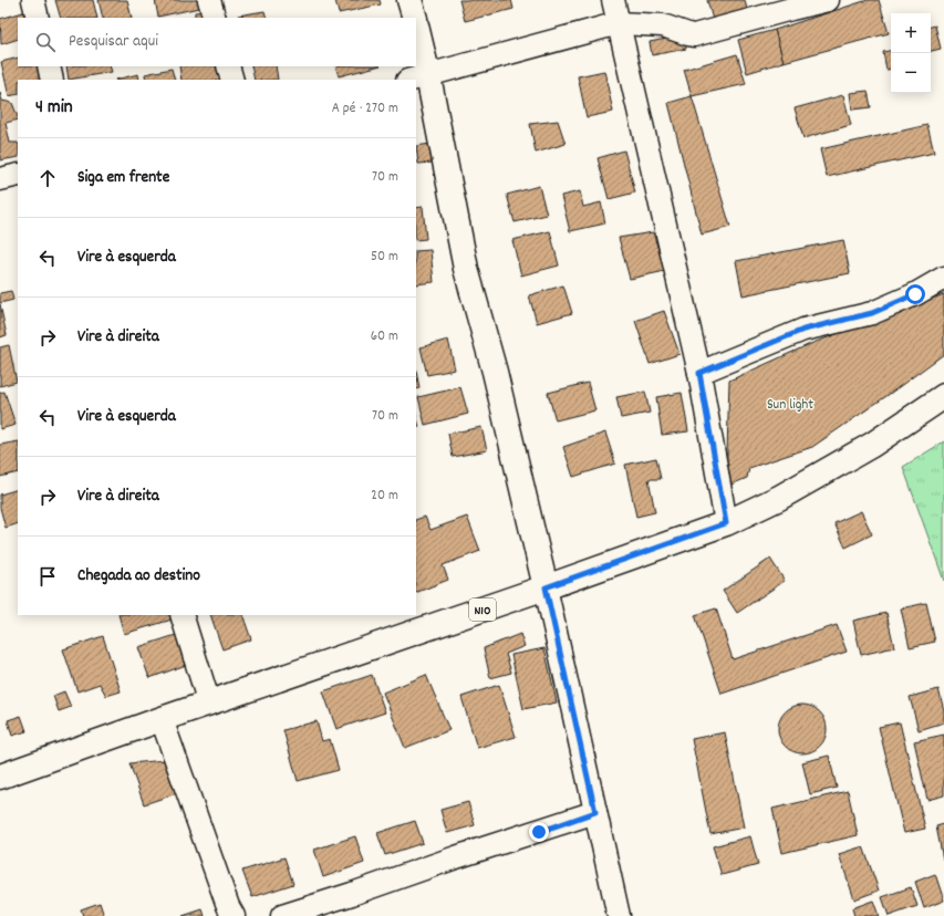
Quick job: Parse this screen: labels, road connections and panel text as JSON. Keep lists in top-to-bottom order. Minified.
{"streets":{"main road":["N10"]},"parks":["Sun light"],"page":{"map_buttons":["+","−"],"search":"Pesquisar aqui","heading":["4 min","A pé · 270 m"],"list":[["Siga em frente","70 m"],["Vire à esquerda","50 m"],["Vire à direita","60 m"],["Vire à esquerda","70 m"],["Vire à direita","20 m"],"Chegada ao destino"]}}
